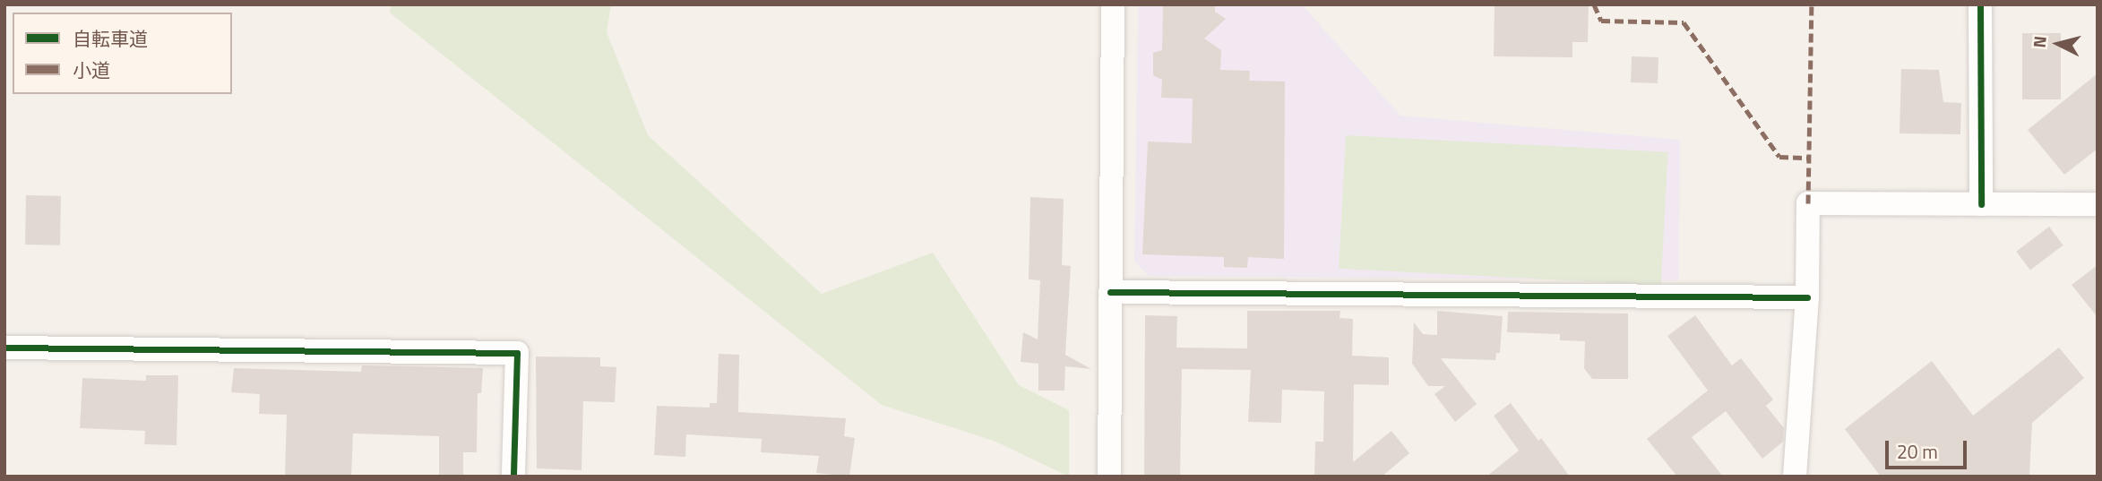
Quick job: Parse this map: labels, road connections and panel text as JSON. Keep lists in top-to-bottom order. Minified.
{"legend":["自転車道","小道"],"scale_bar":"20 m","north":"left"}
